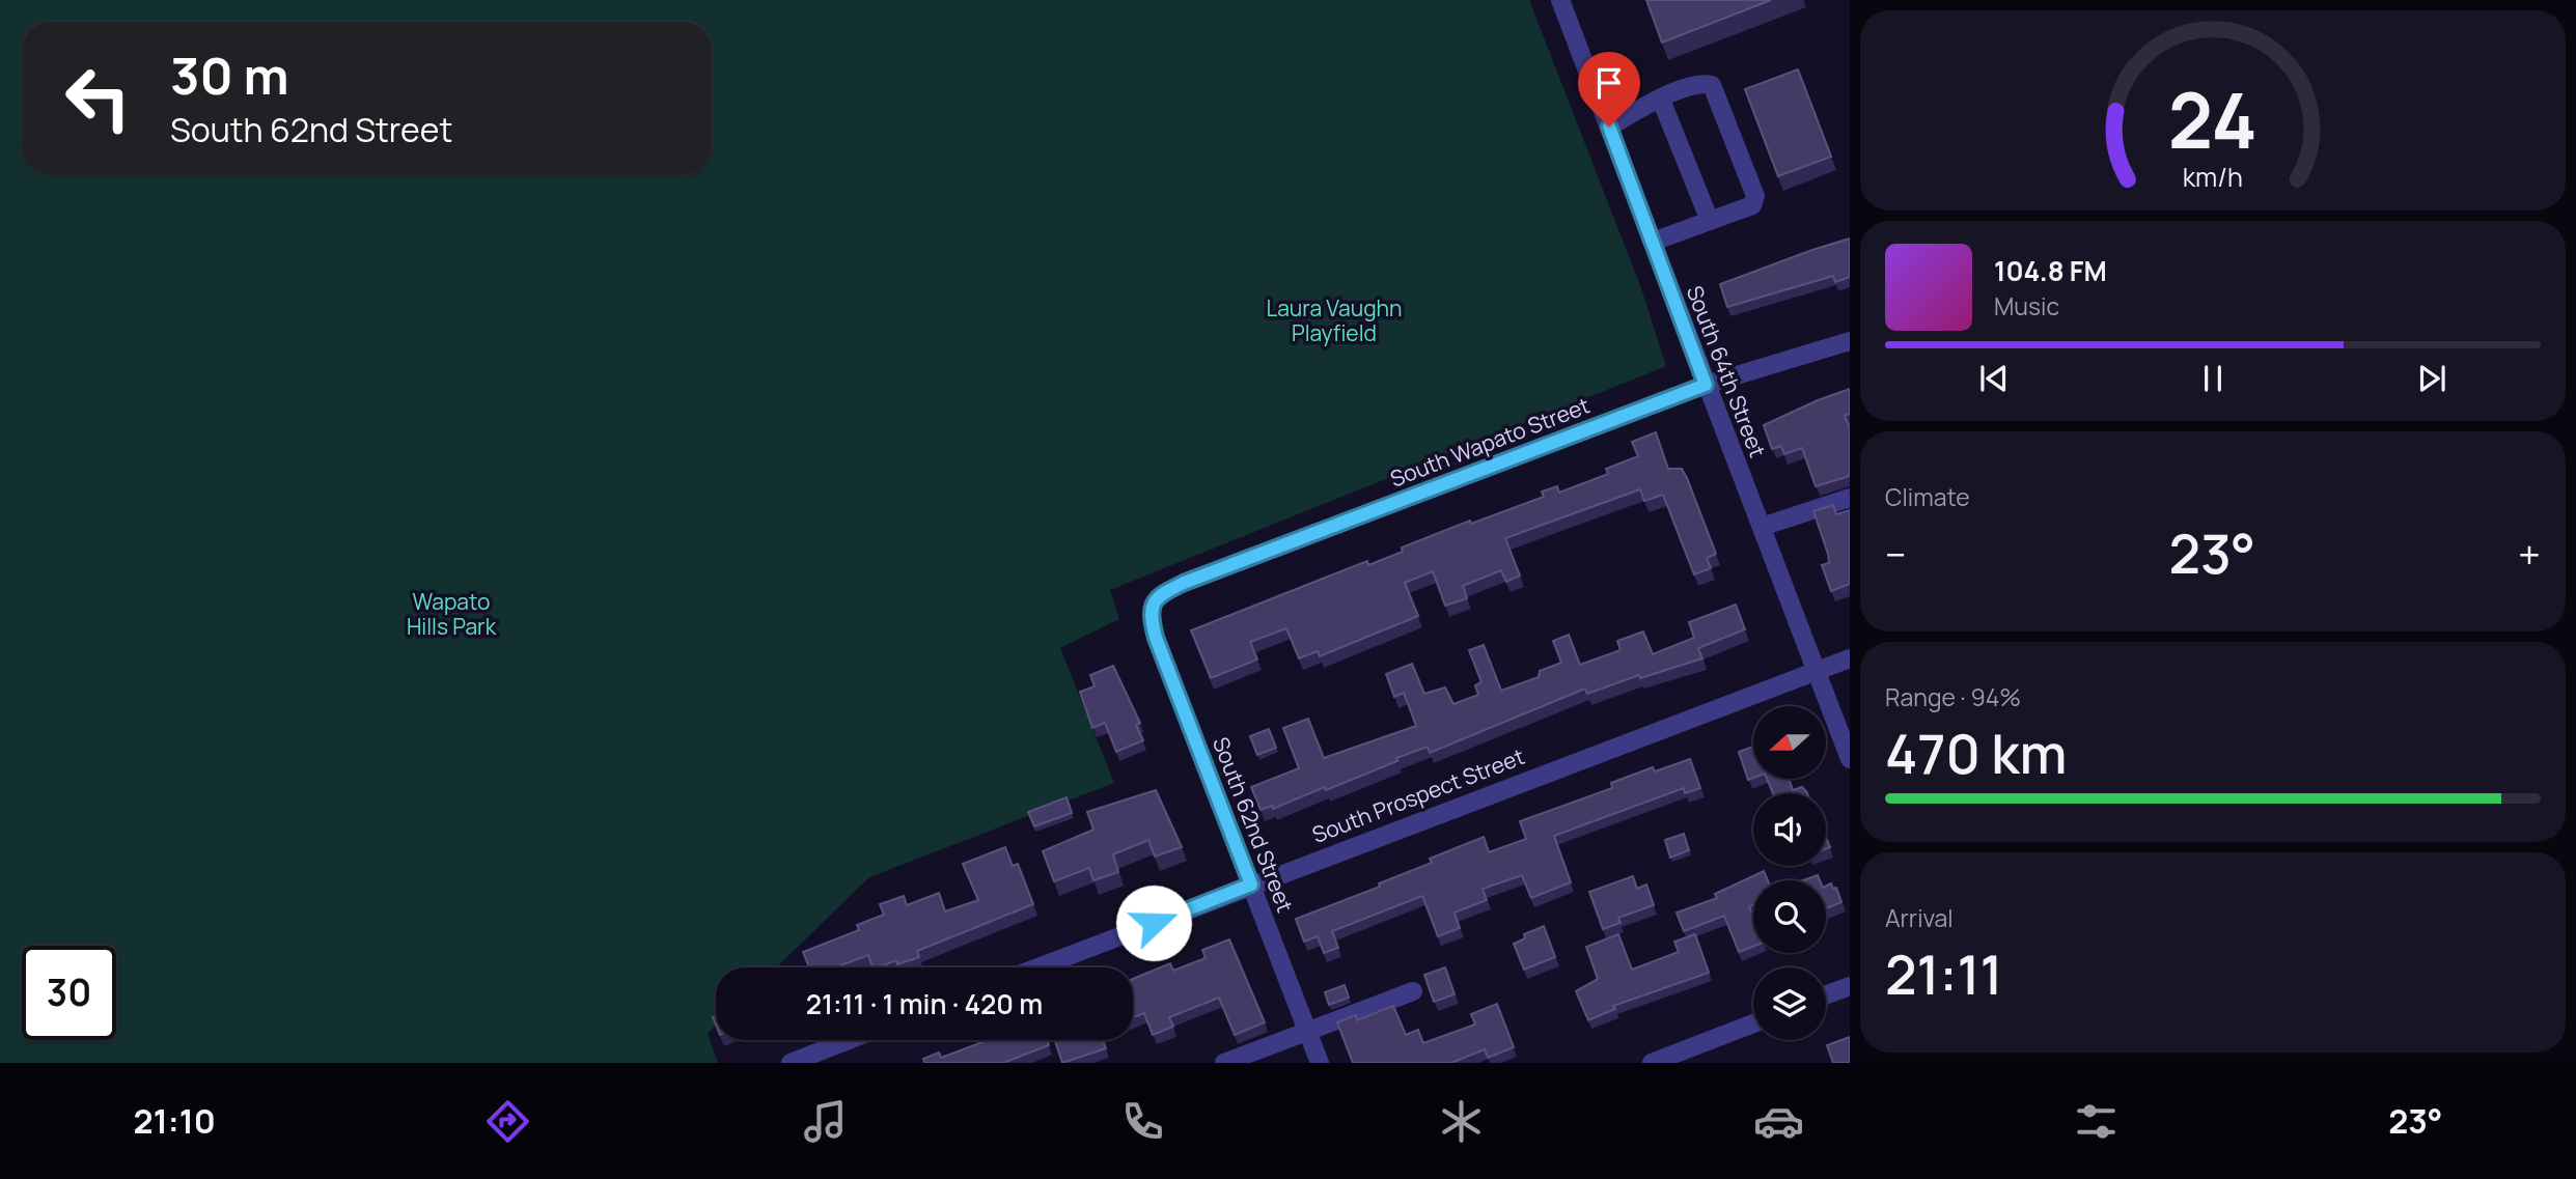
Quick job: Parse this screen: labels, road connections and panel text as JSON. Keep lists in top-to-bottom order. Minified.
{"streets":{"street":["South 64th Street","South Wapato Street","South Prospect Street","South 62nd Street"]},"crossings":[["South 64th Street","South Wapato Street"],["South 64th Street","South Prospect Street"],["South Wapato Street","South 62nd Street"],["South Prospect Street","South 62nd Street"]],"parks":["Laura Vaughn Playfield","Wapato Hills Park"],"north":"left","page":{"turn":["30 m","South 62nd Street"],"song":["104.8 FM","Music"],"tile":["Climate",["Range · 94%","470 km"],["Arrival","21:11"]],"heat":["−","23°","+"],"limit":"30","trip":"21:11 · 1 min · 420 m","tabs":["21:10","23°"],"gauge":["24","km/h"]}}
